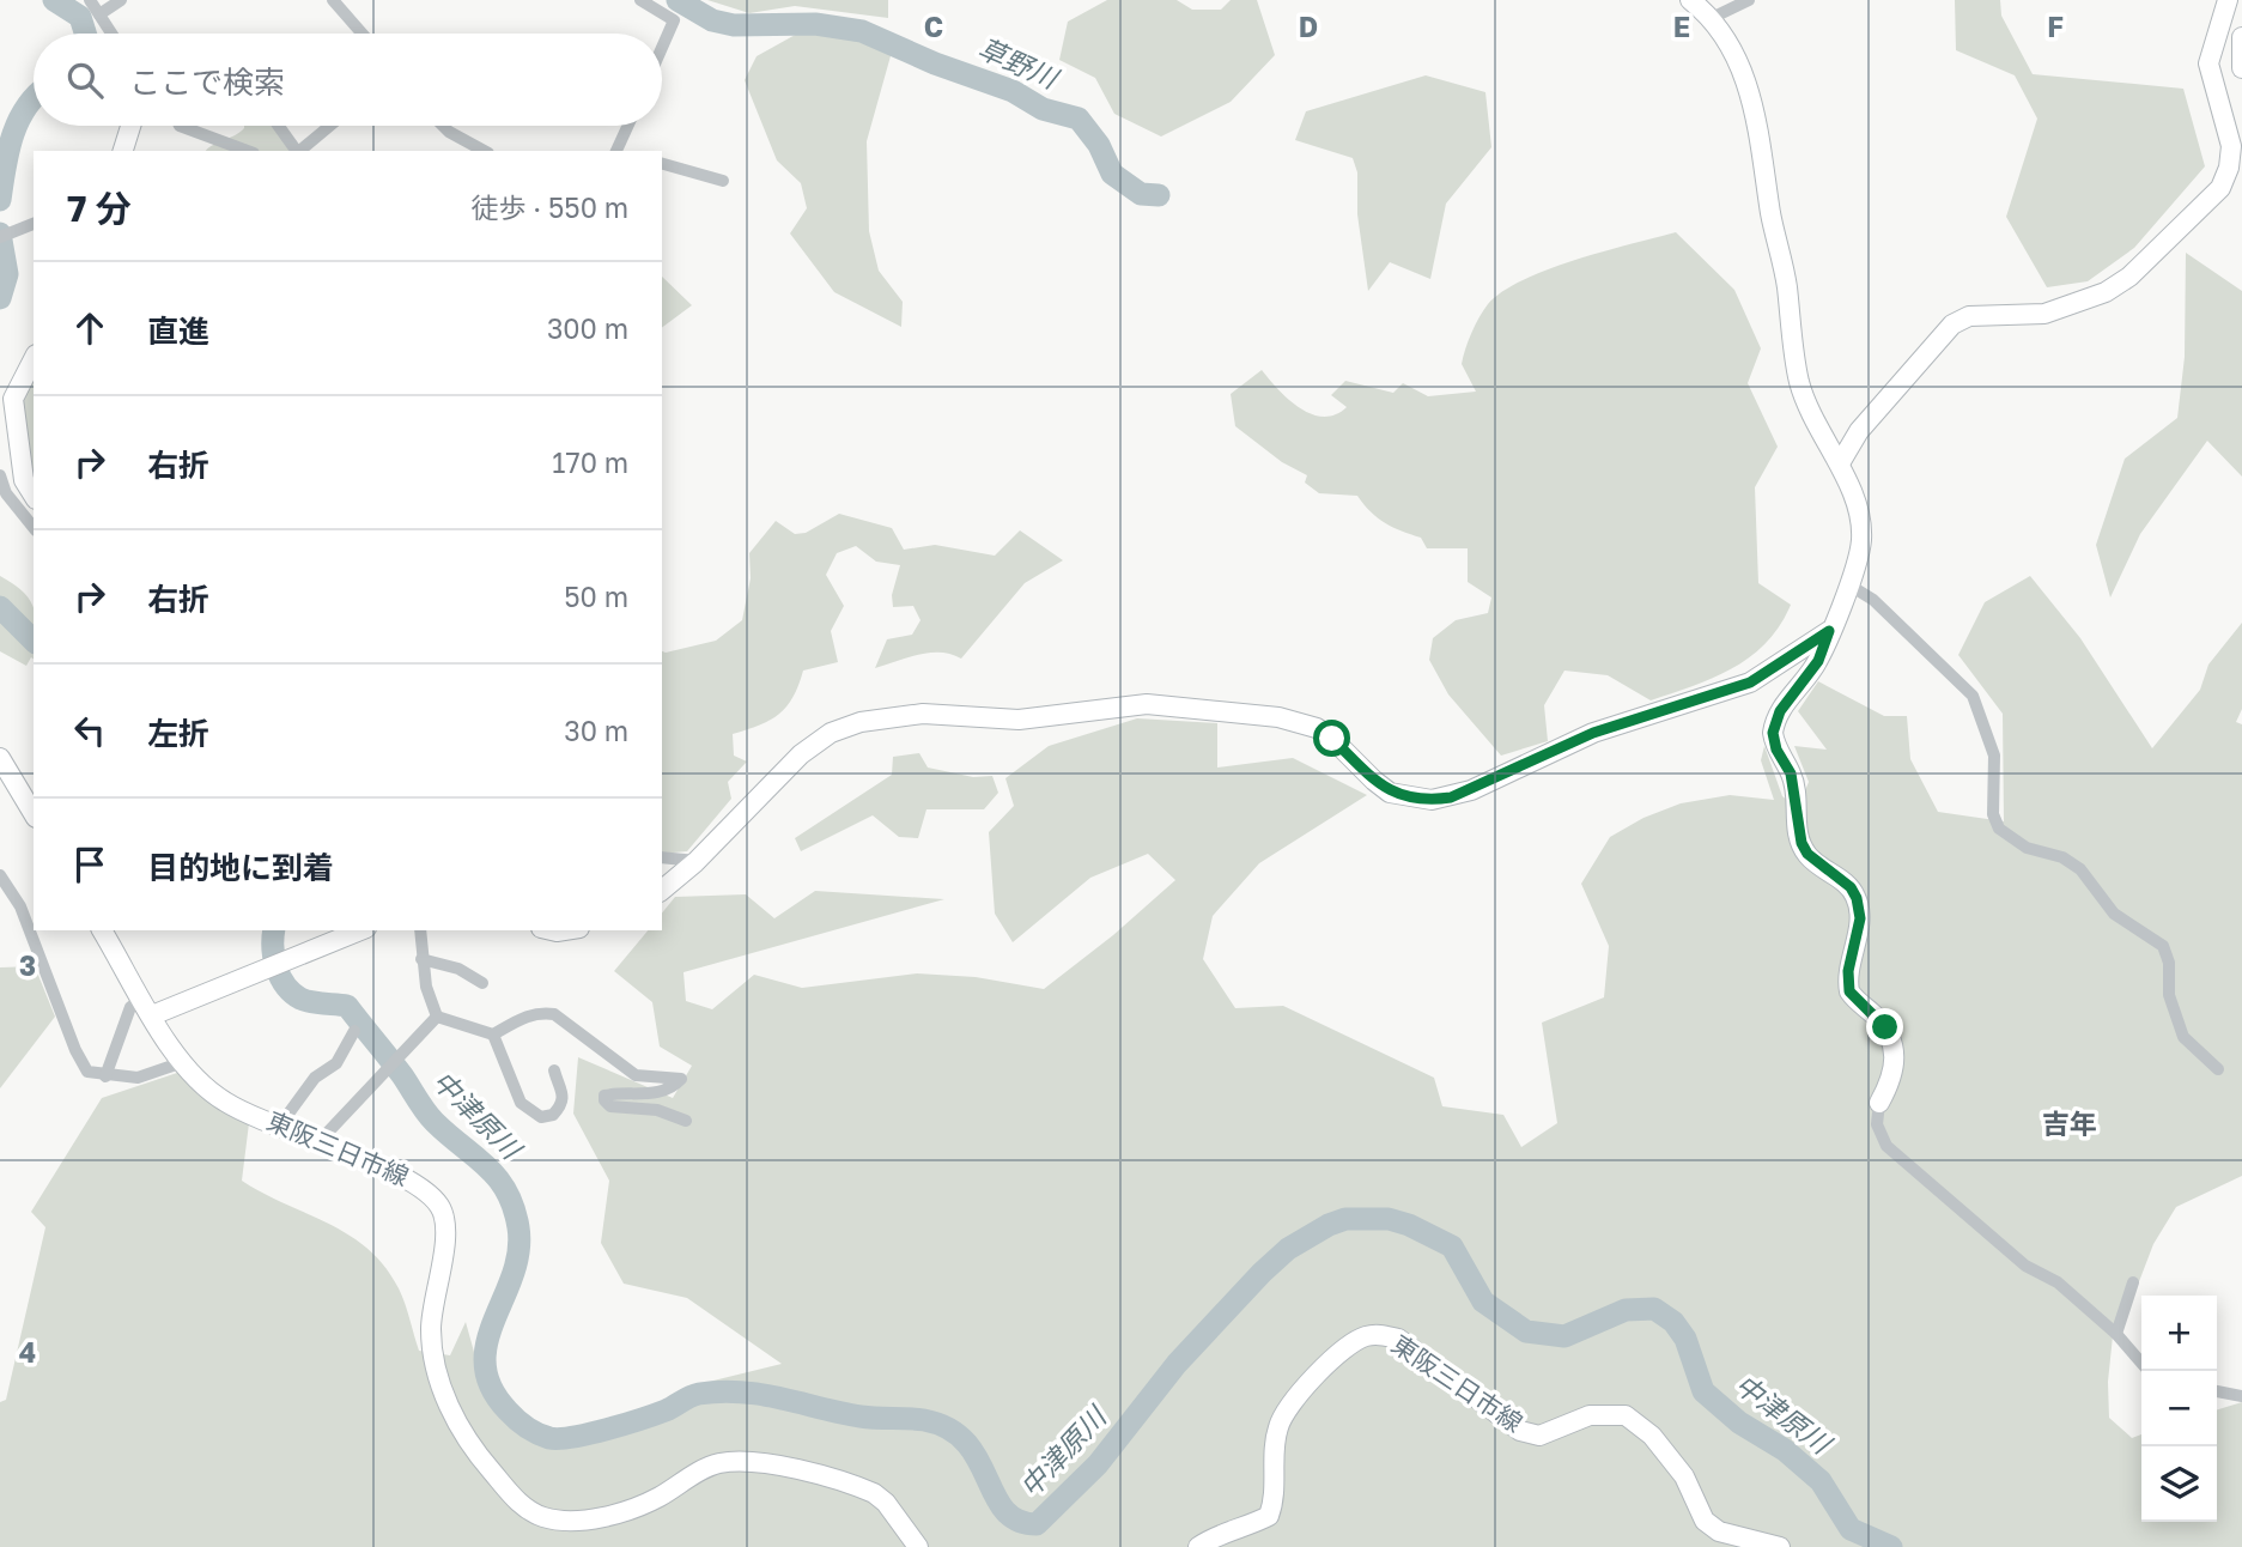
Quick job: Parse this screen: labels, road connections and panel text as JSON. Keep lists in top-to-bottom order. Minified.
{"streets":{"street":["東阪三日市線"]},"districts":["吉年"],"water":["草野川","中津原川"],"page":{"search":"ここで検索","heading":["7 分","徒歩 · 550 m"],"list":[["直進","300 m"],["右折","170 m"],["右折","50 m"],["左折","30 m"],"目的地に到着"],"map_buttons":["+","−"]},"grid":{"columns":["C","D","E","F"],"rows":["3","4"]}}
